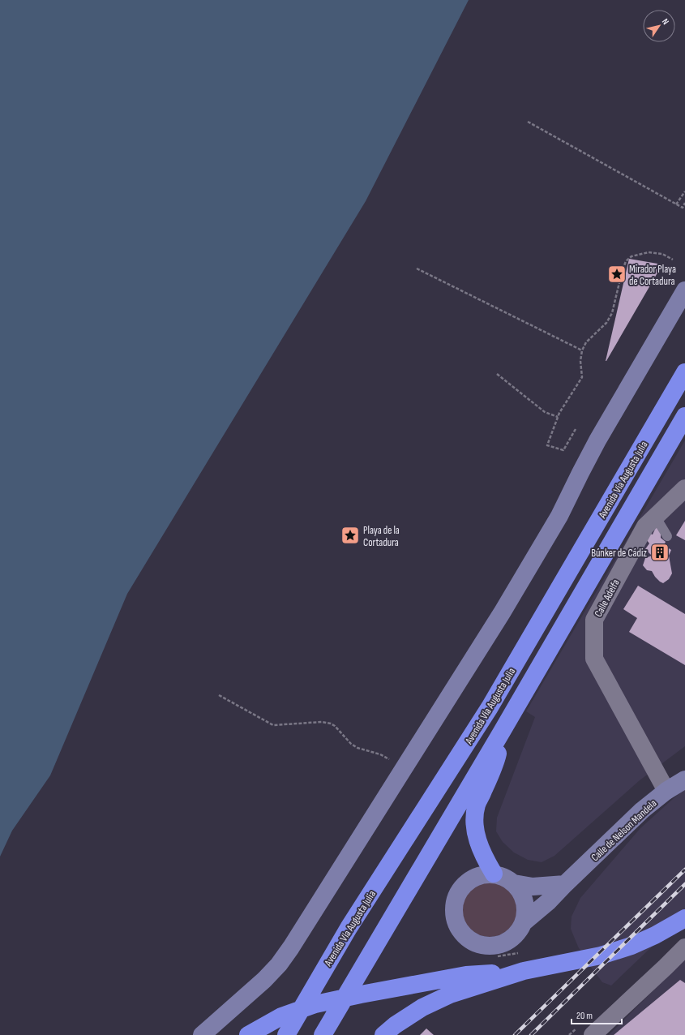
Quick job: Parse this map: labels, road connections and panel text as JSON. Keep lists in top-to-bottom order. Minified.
{"streets":{"highway":["Avenida Vía Augusta Julia"],"street":["Calle Adelfa","Calle de Nelson Mandela"]},"crossings":[["Calle Adelfa","Calle de Nelson Mandela"]],"places":{"place":["Mirador Playa de Cortadura","Playa de la Cortadura"],"building":["Búnker de Cádiz"]},"scale_bar":"20 m","north":"top right"}
